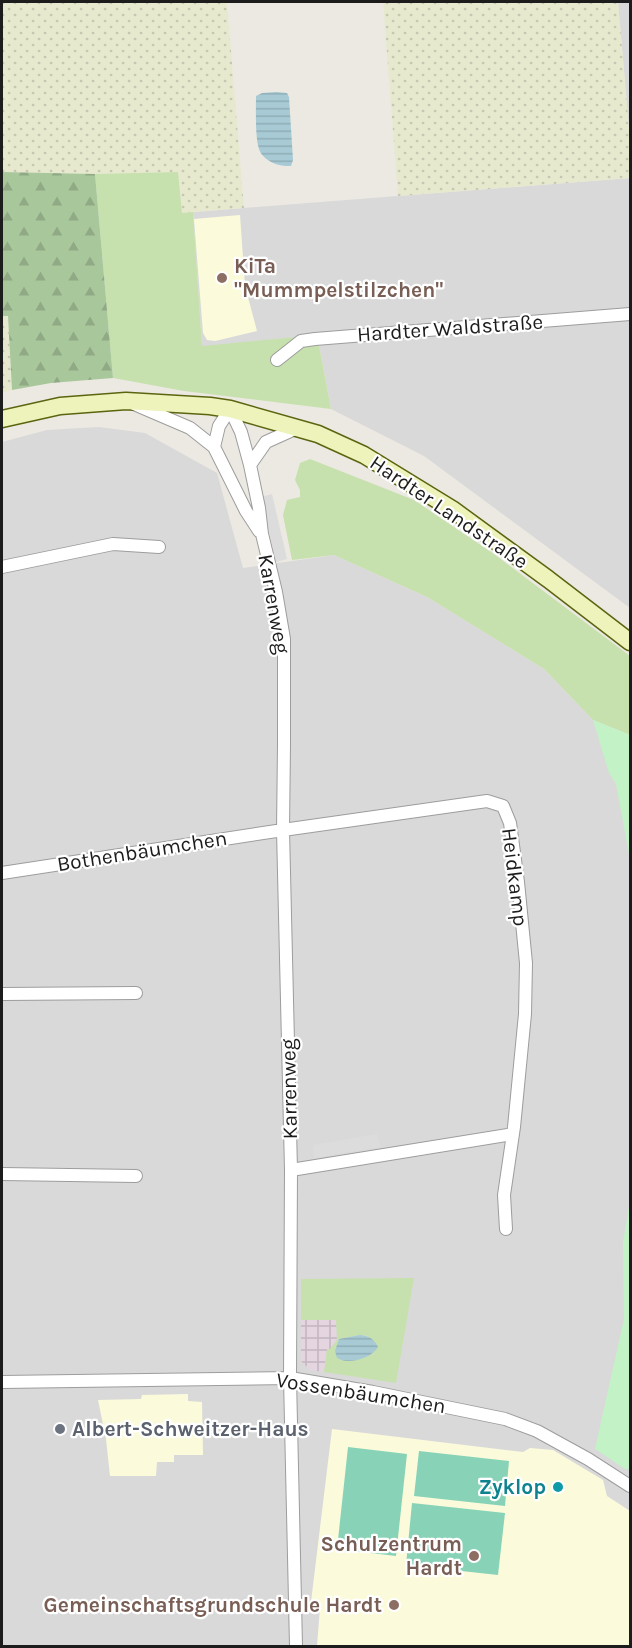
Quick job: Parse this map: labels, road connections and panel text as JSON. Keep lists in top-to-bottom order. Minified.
{"streets":{"main road":["Hardter Landstraße"],"street":["Hardter Waldstraße","Karrenweg","Bothenbäumchen","Heidkamp","Vossenbäumchen"]},"crossings":[["Hardter Landstraße","Karrenweg"],["Karrenweg","Bothenbäumchen"],["Karrenweg","Heidkamp"],["Karrenweg","Vossenbäumchen"],["Bothenbäumchen","Heidkamp"]],"places":["KiTa \"Mummpelstilzchen\"","Albert-Schweitzer-Haus","Zyklop","Schulzentrum Hardt","Gemeinschaftsgrundschule Hardt"]}
